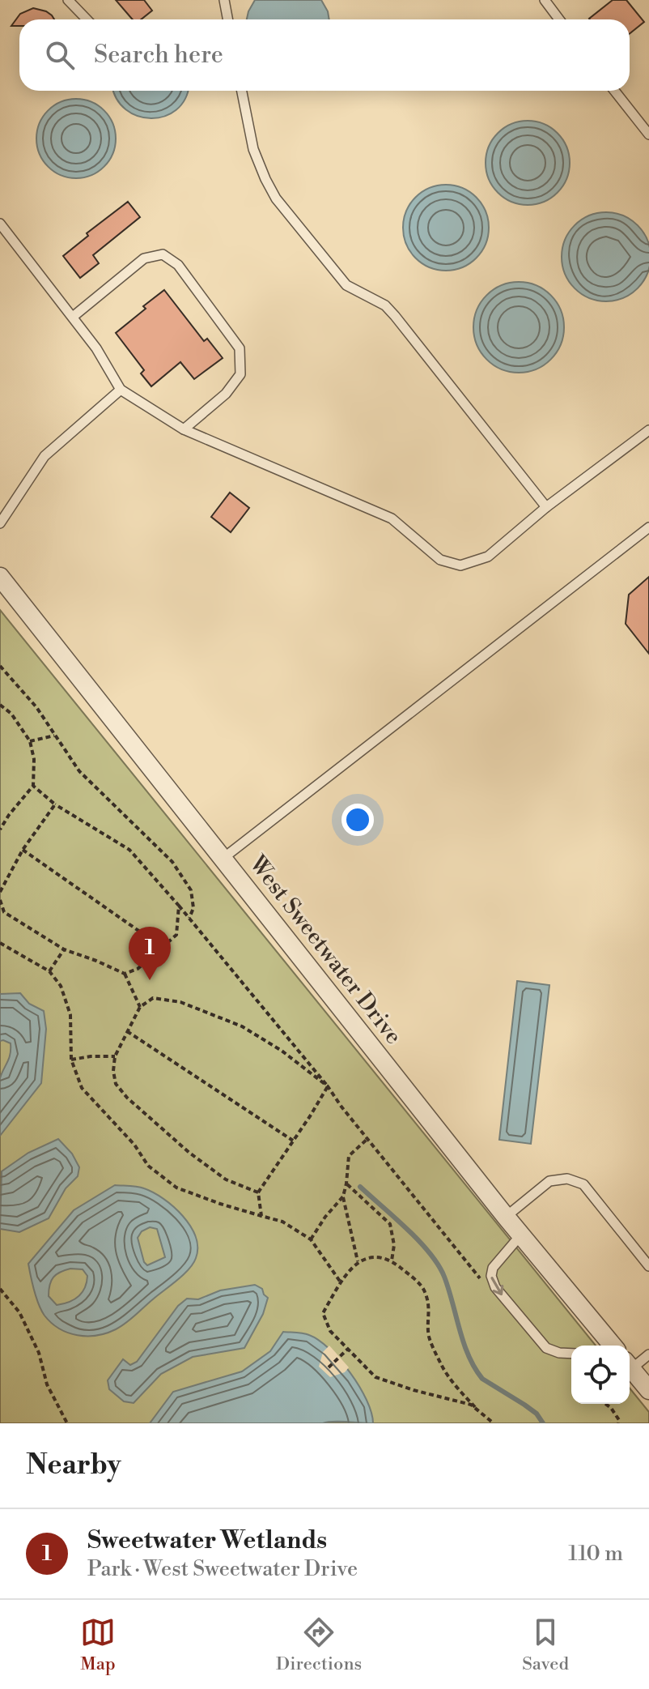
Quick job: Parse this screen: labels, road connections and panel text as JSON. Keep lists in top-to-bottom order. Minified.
{"streets":{"street":["West Sweetwater Drive"]},"page":{"search":"Search here","pins":"1","heading":"Nearby","list":[{"mark":"1","name":"Sweetwater Wetlands","note":"Park · West Sweetwater Drive","value":"110 m"}],"nav":["Map","Directions","Saved"]}}
